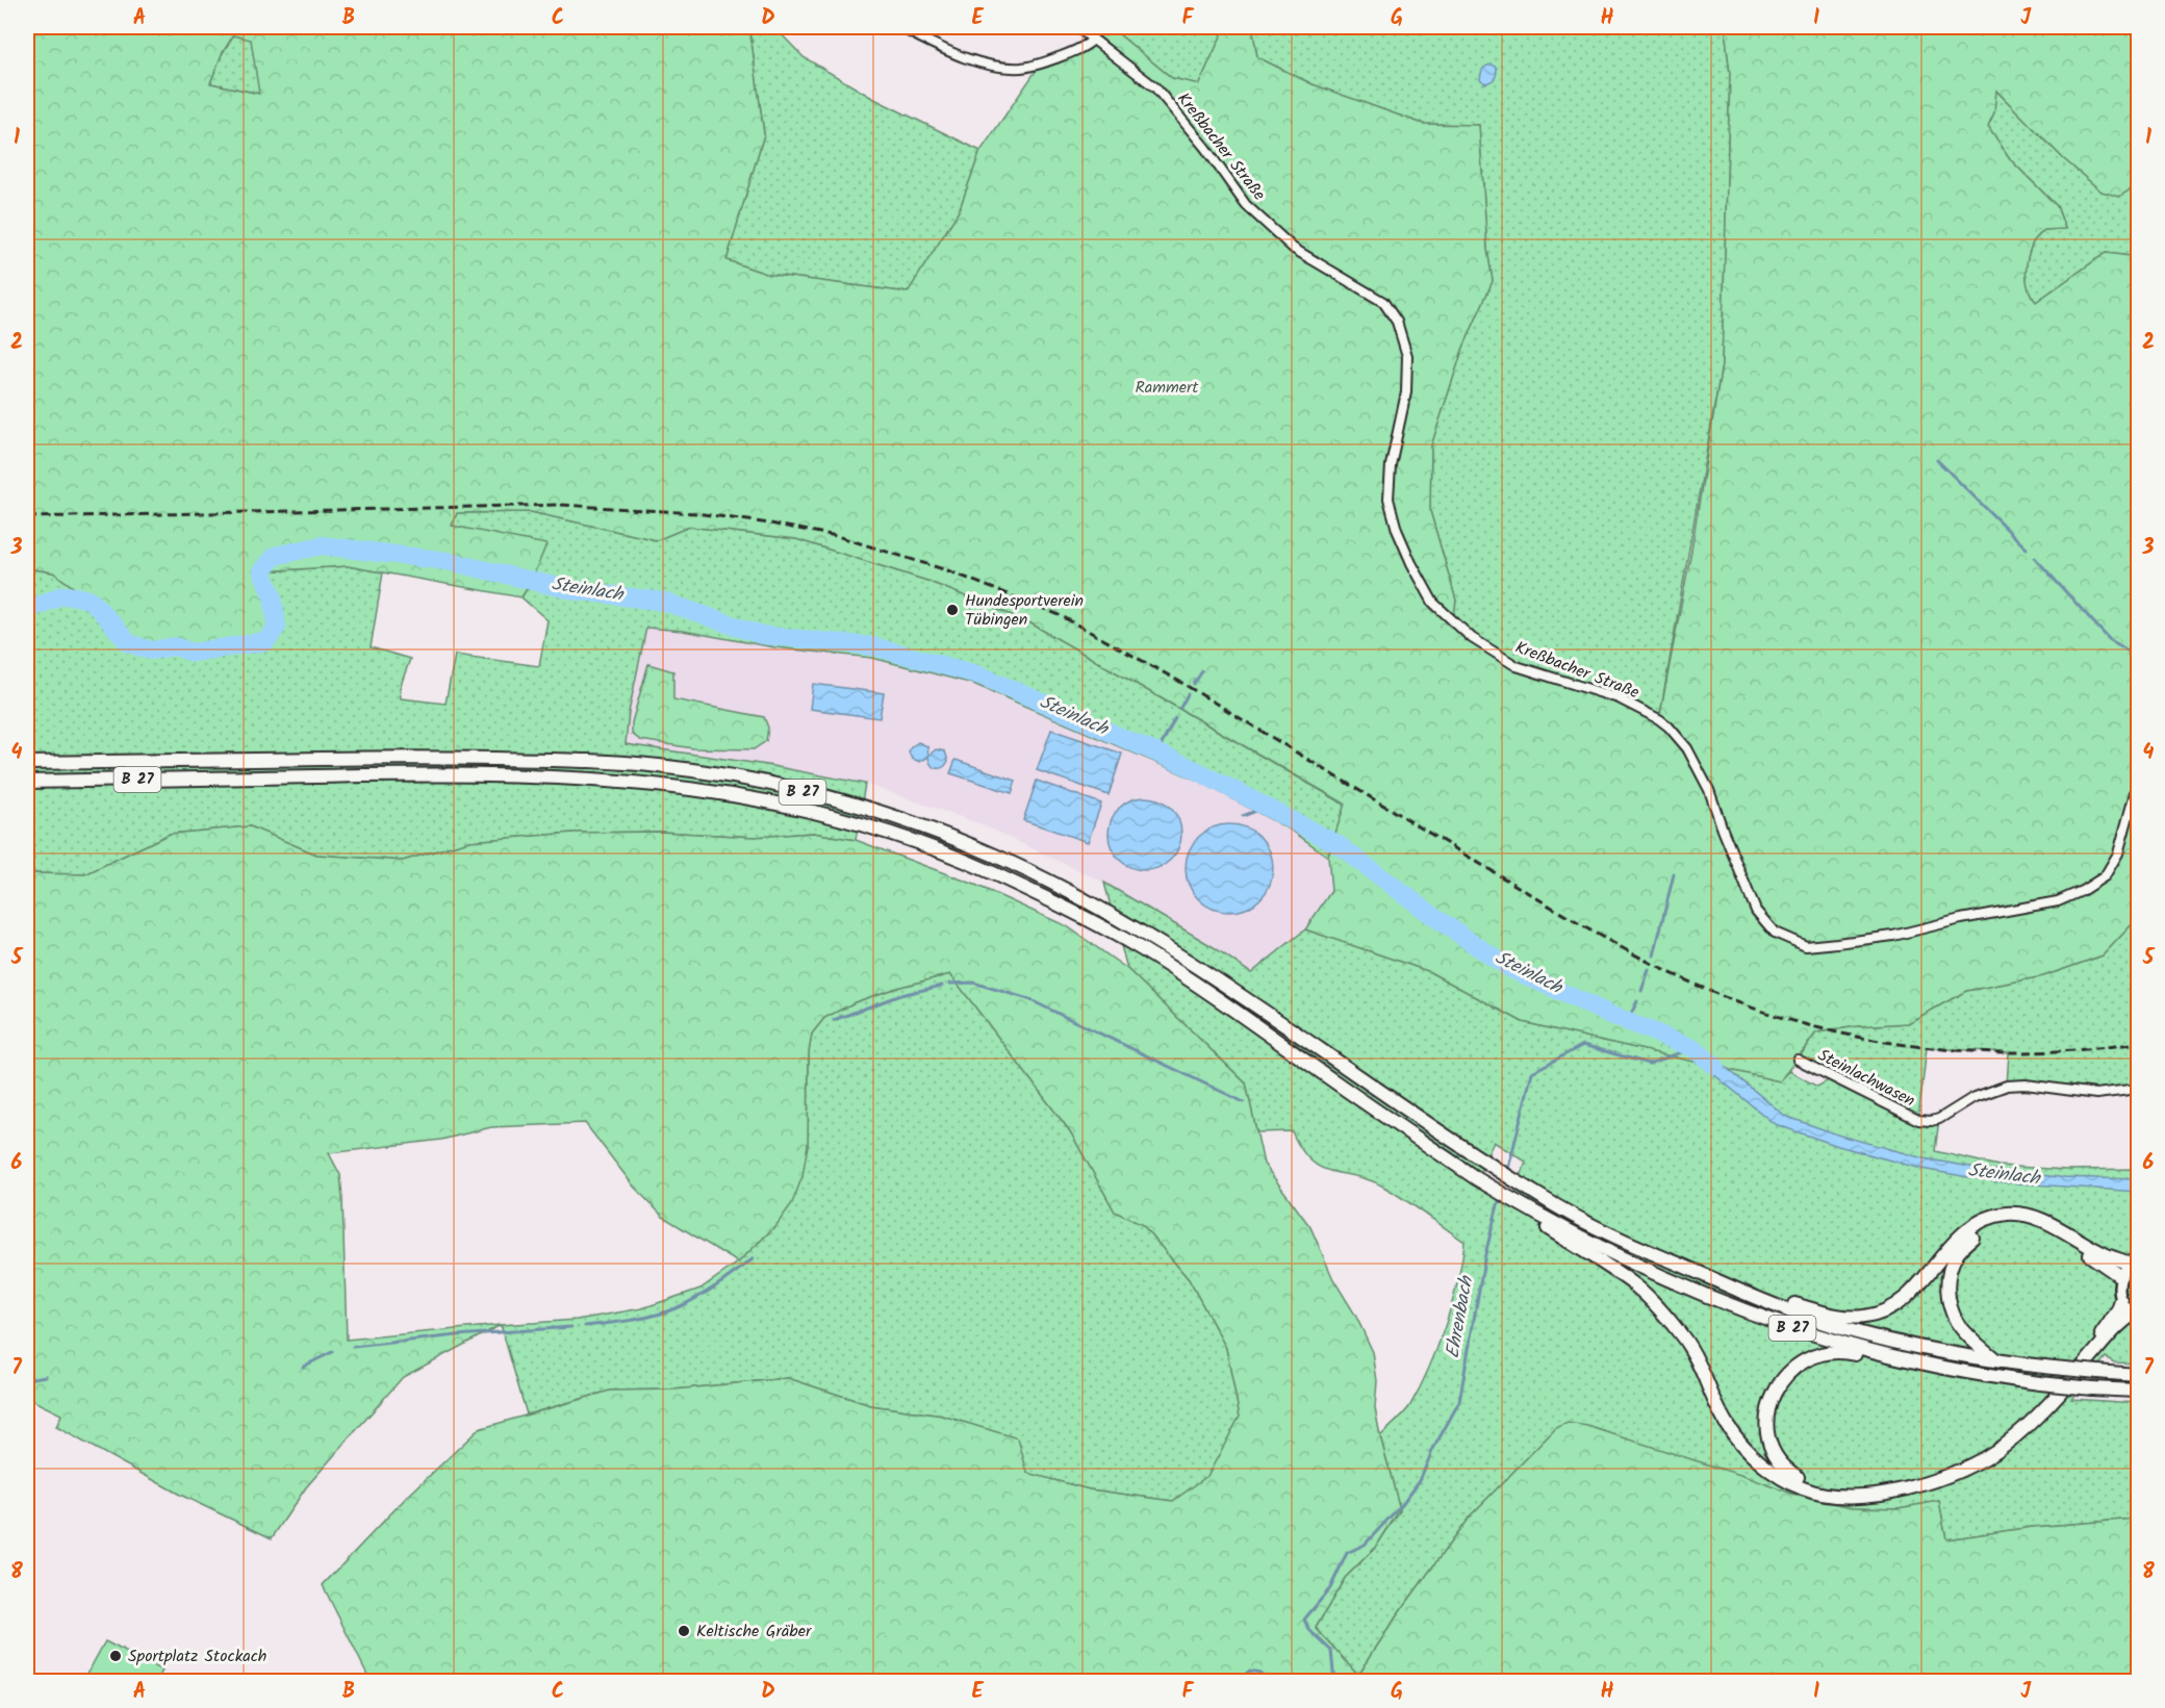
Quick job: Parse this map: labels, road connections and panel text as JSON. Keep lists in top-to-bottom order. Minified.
{"streets":{"highway":["B 27"],"street":["Kreßbacher Straße","Steinlachwasen"]},"water":["Steinlach","Ehrenbach"],"parks":["Rammert"],"places":["Hundesportverein Tübingen","Keltische Gräber","Sportplatz Stockach"],"grid":{"columns":["A","B","C","D","E","F","G","H","I","J"],"rows":["1","2","3","4","5","6","7","8"]}}
